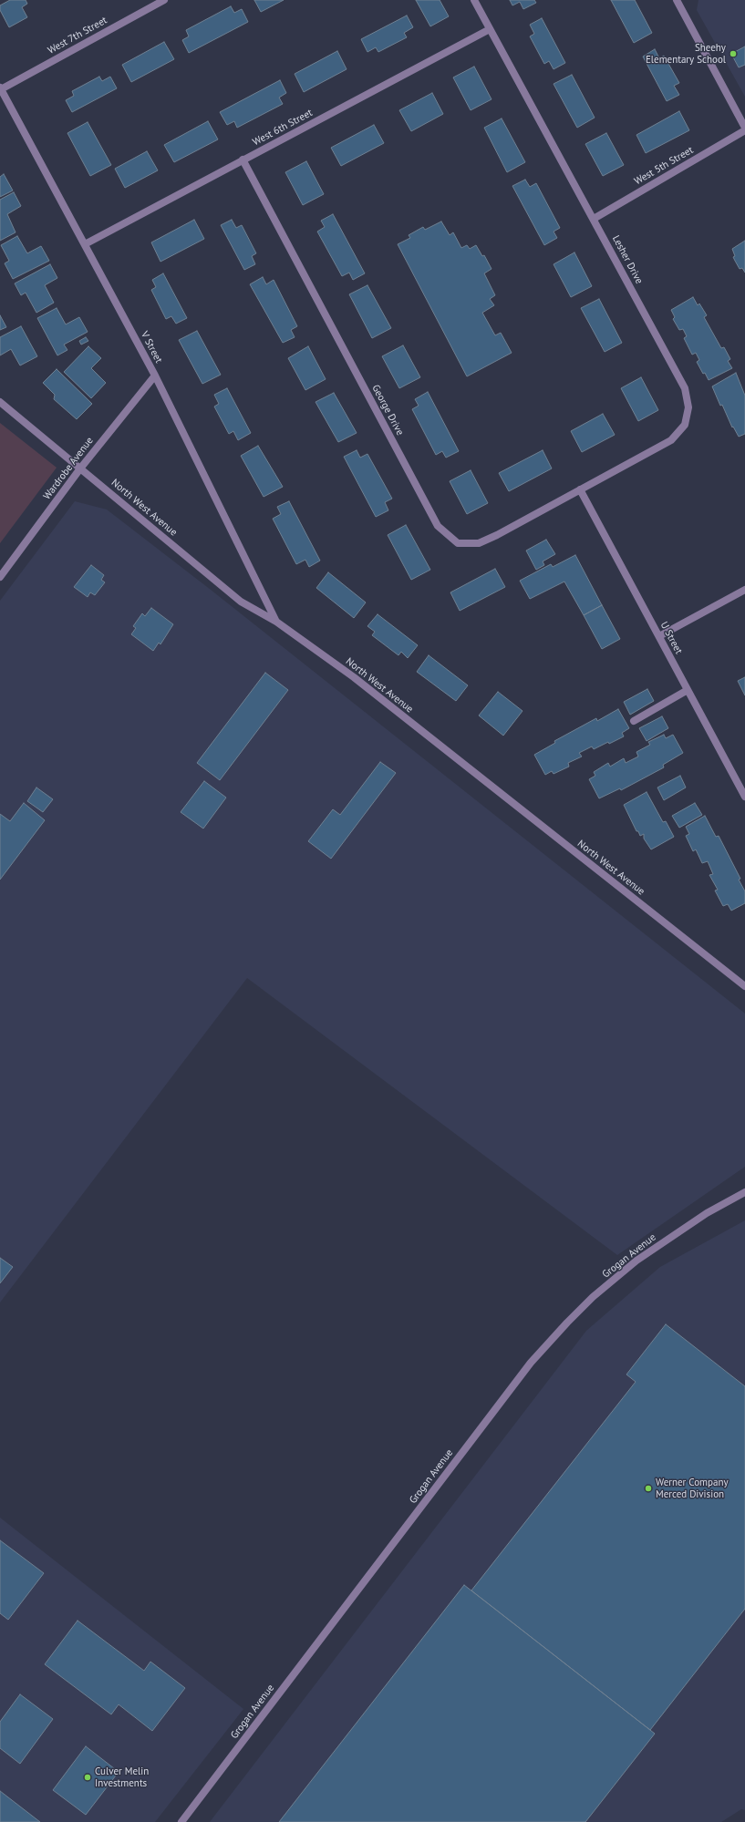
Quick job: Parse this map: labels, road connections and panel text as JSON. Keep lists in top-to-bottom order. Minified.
{"streets":{"street":["West 7th Street","West 6th Street","West 5th Street","Lesher Drive","V Street","George Drive","Wardrobe Avenue","North West Avenue","U Street","Grogan Avenue"]},"crossings":[["West 7th Street","V Street"],["West 6th Street","Lesher Drive"],["West 6th Street","V Street"],["West 6th Street","George Drive"],["West 5th Street","Lesher Drive"],["Lesher Drive","George Drive"],["Lesher Drive","U Street"],["V Street","Wardrobe Avenue"],["V Street","North West Avenue"],["George Drive","U Street"],["Wardrobe Avenue","North West Avenue"]],"places":["Sheehy Elementary School","Werner Company Merced Division","Culver Melin Investments"]}
